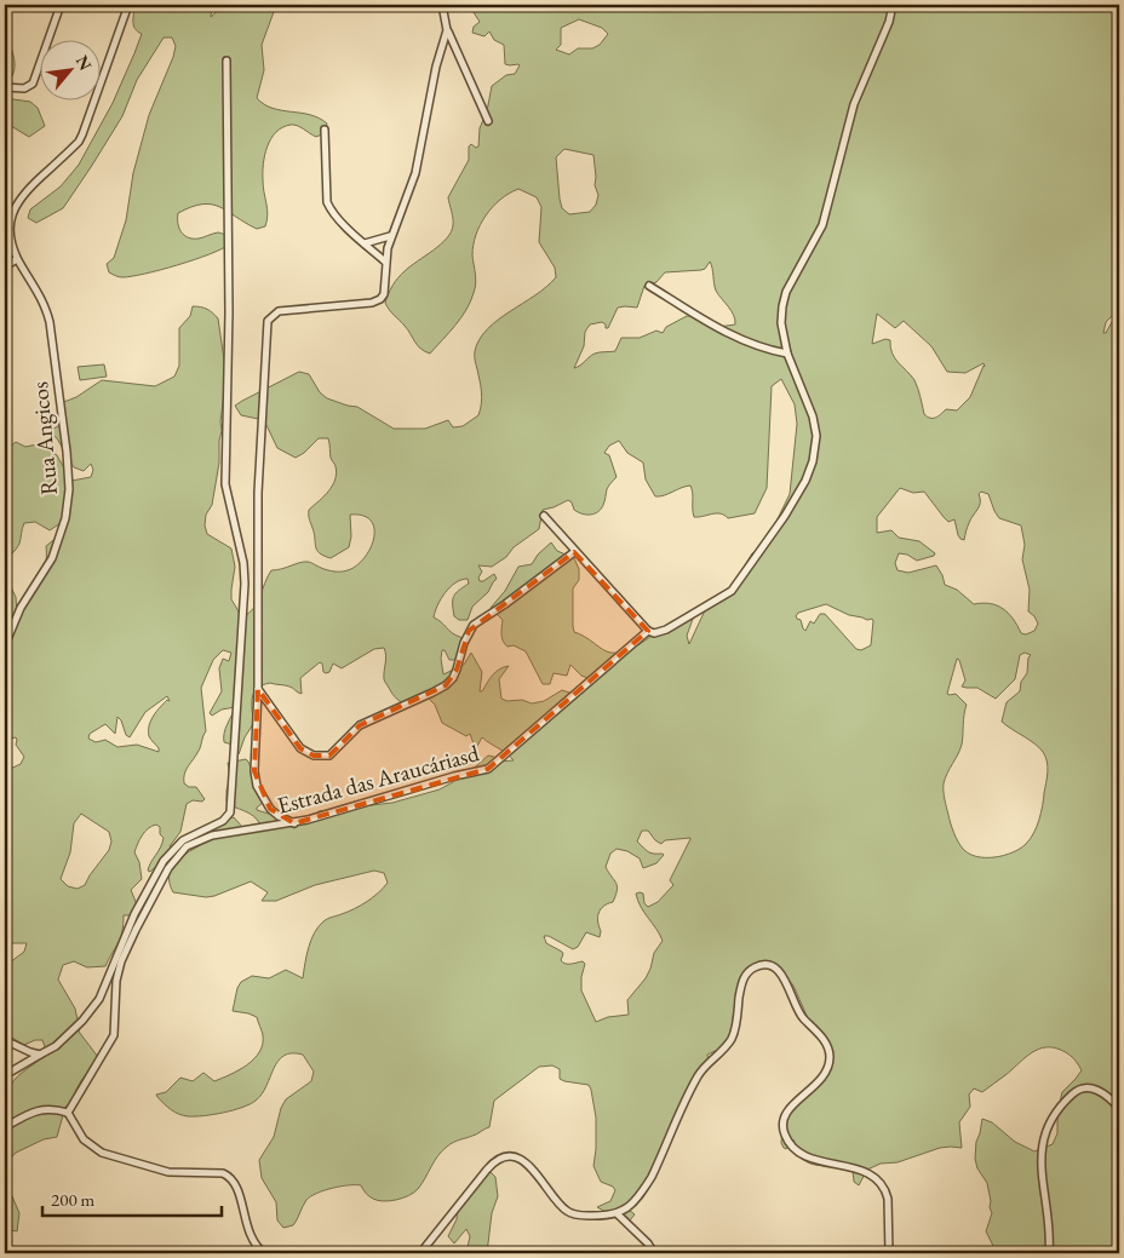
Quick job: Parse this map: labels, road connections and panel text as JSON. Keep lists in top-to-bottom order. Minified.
{"streets":{"street":["Rua Angicos","Estrada das Araucáriasd"]},"scale_bar":"200 m","north":"top right"}
